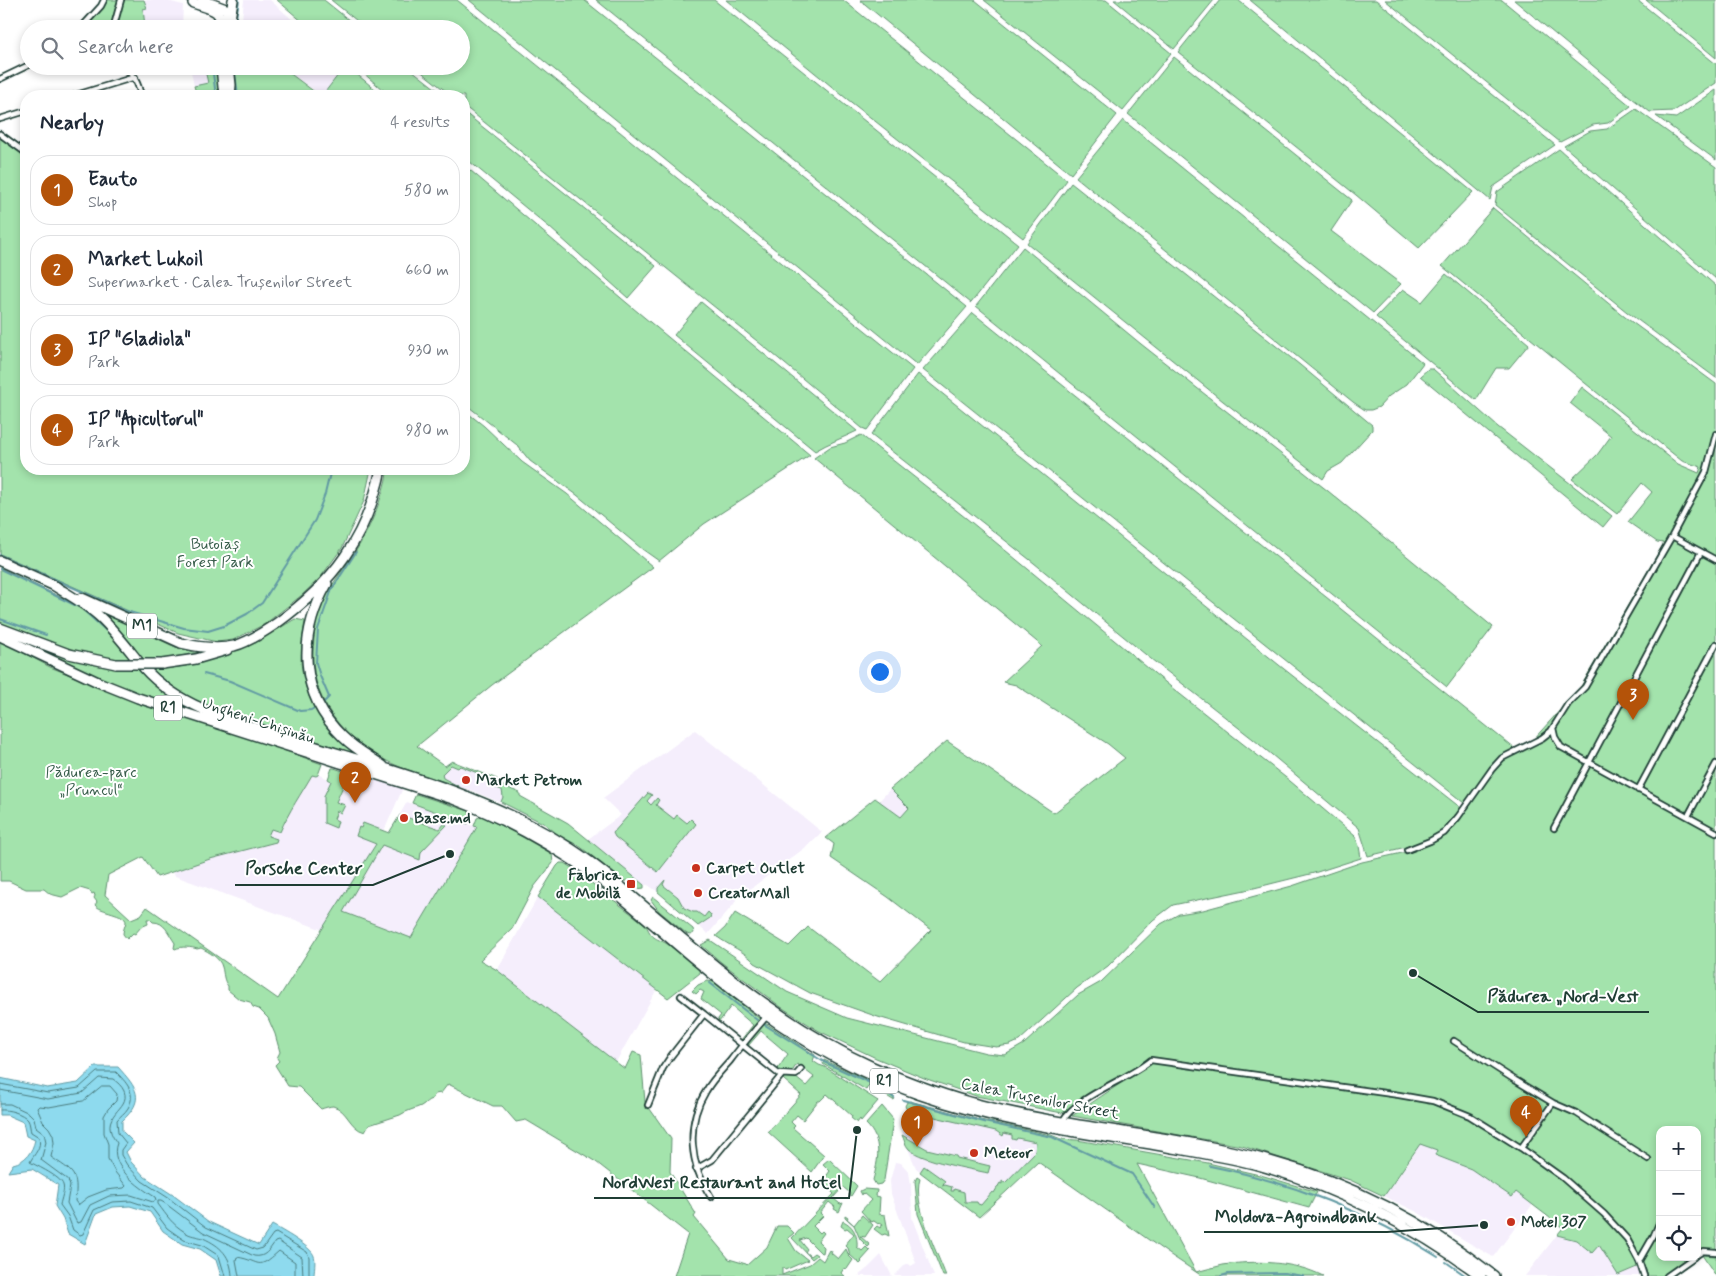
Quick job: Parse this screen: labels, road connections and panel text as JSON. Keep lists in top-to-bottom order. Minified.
{"streets":{"highway":["M1","R1","Ungheni-Chișinău","Calea Trușenilor Street"]},"crossings":[["M1","Ungheni-Chișinău"],["Ungheni-Chișinău","Calea Trușenilor Street"]],"parks":["Butoiaș Forest Park","Pădurea-parc „Pruncul“"],"places":{"other":["Market Petrom","Base.md","Porsche Center","Carpet Outlet","CreatorMall","Pădurea „Nord-Vest","NordWest Restaurant and Hotel","Meteor","Motel 307","Moldova-Agroindbank"],"transit":["Fabrica de Mobilă"]},"page":{"search":"Search here","heading":["Nearby","4 results"],"list":[{"mark":"1","name":"Eauto","note":"Shop","value":"580 m"},{"mark":"2","name":"Market Lukoil","note":"Supermarket · Calea Trușenilor Street","value":"660 m"},{"mark":"3","name":"IP \"Gladiola\"","note":"Park","value":"930 m"},{"mark":"4","name":"IP \"Apicultorul\"","note":"Park","value":"980 m"}],"pins":["3","2","4","1"],"map_buttons":["+","−"]}}
